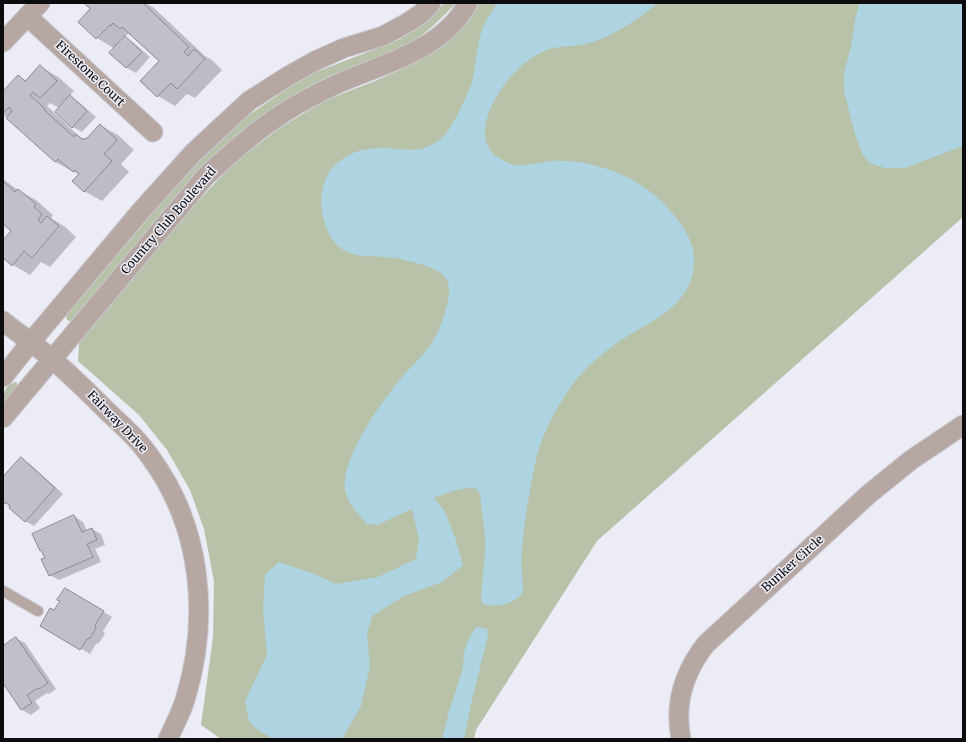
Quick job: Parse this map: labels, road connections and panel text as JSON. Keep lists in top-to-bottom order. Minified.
{"streets":{"street":["Firestone Court","Country Club Boulevard","Fairway Drive","Bunker Circle"]},"crossings":[["Country Club Boulevard","Fairway Drive"]]}
